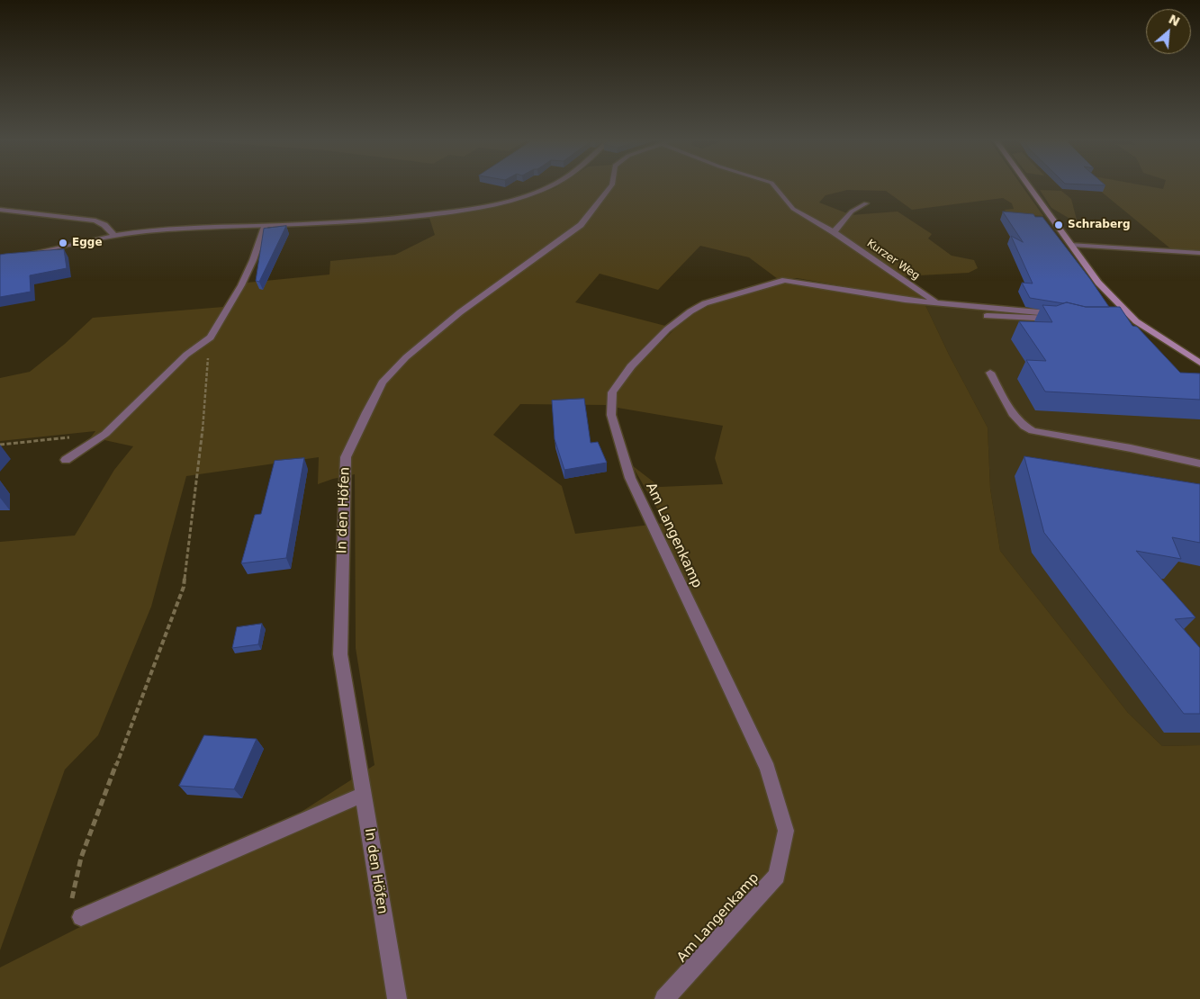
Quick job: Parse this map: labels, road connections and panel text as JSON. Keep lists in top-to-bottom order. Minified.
{"streets":{"street":["Kurzer Weg","In den Höfen","Am Langenkamp"]},"crossings":[["Kurzer Weg","Am Langenkamp"]],"places":["Schraberg","Egge"],"north":"top right"}
